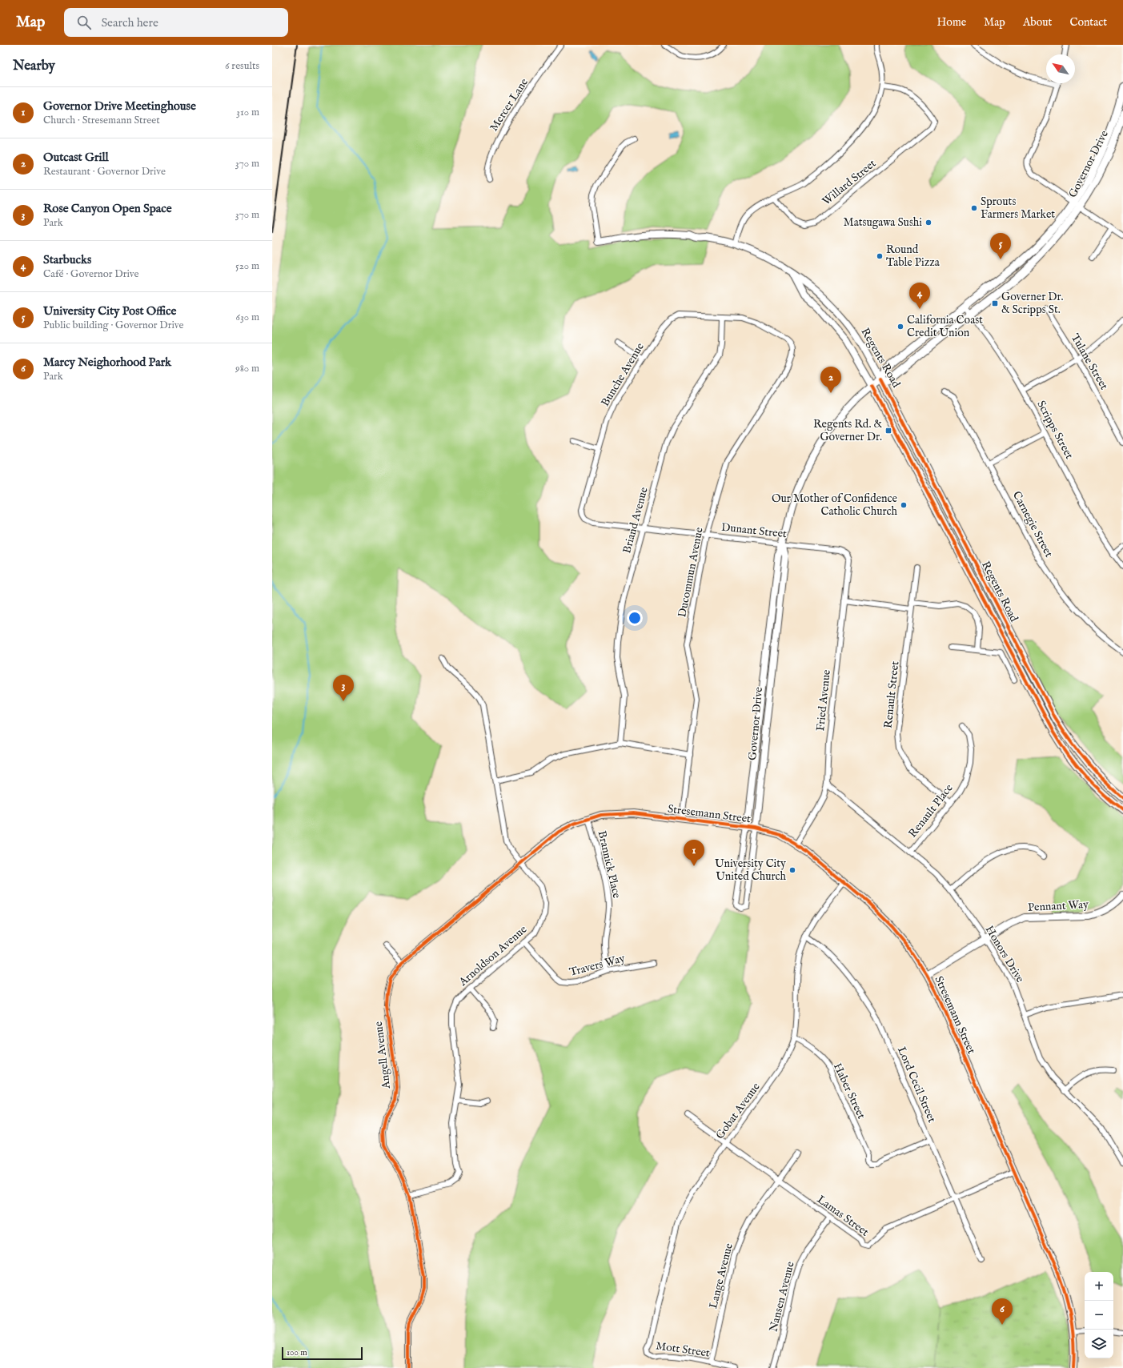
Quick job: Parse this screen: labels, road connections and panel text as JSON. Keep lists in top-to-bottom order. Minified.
{"streets":{"main road":["Governor Drive","Regents Road"],"street":["Mercer Lane","Willard Street","Tulane Street","Bunche Avenue","Scripps Street","Briand Avenue","Carnegie Street","Dunant Street","Ducommun Avenue","Renault Street","Fried Avenue","Renault Place","Stresemann Street","Brannick Place","Pennant Way","Honors Drive","Arnoldson Avenue","Travers Way","Angell Avenue","Lord Cecil Street","Haber Street","Gobat Avenue","Lamas Street","Lange Avenue","Nansen Avenue","Mott Street"]},"crossings":[["Governor Drive","Regents Road"],["Governor Drive","Scripps Street"],["Governor Drive","Dunant Street"],["Governor Drive","Stresemann Street"],["Bunche Avenue","Briand Avenue"],["Bunche Avenue","Dunant Street"],["Bunche Avenue","Ducommun Avenue"],["Briand Avenue","Dunant Street"],["Briand Avenue","Ducommun Avenue"],["Dunant Street","Ducommun Avenue"],["Dunant Street","Fried Avenue"],["Ducommun Avenue","Stresemann Street"],["Renault Street","Renault Place"],["Fried Avenue","Stresemann Street"],["Fried Avenue","Honors Drive"],["Renault Place","Honors Drive"],["Stresemann Street","Brannick Place"],["Stresemann Street","Pennant Way"],["Stresemann Street","Arnoldson Avenue"],["Stresemann Street","Angell Avenue"],["Stresemann Street","Gobat Avenue"],["Stresemann Street","Lamas Street"],["Brannick Place","Travers Way"],["Pennant Way","Honors Drive"],["Arnoldson Avenue","Travers Way"],["Arnoldson Avenue","Angell Avenue"],["Lord Cecil Street","Haber Street"],["Lord Cecil Street","Gobat Avenue"],["Lord Cecil Street","Lamas Street"],["Haber Street","Gobat Avenue"],["Gobat Avenue","Lamas Street"],["Gobat Avenue","Mott Street"],["Lamas Street","Lange Avenue"],["Lamas Street","Nansen Avenue"],["Lange Avenue","Mott Street"]],"places":{"other":["Sprouts Farmers Market","Matsugawa Sushi","Round Table Pizza","California Coast Credit Union","Our Mother of Confidence Catholic Church","University City United Church"],"transit":["Governer Dr. & Scripps St.","Regents Rd. & Governer Dr."]},"scale_bar":"100 m","north":"top left","page":{"header":"Map","search":"Search here","nav":["Home","Map","About","Contact"],"heading":["Nearby","6 results"],"list":[{"mark":"1","name":"Governor Drive Meetinghouse","note":"Church · Stresemann Street","value":"310 m"},{"mark":"2","name":"Outcast Grill","note":"Restaurant · Governor Drive","value":"370 m"},{"mark":"3","name":"Rose Canyon Open Space","note":"Park","value":"370 m"},{"mark":"4","name":"Starbucks","note":"Café · Governor Drive","value":"520 m"},{"mark":"5","name":"University City Post Office","note":"Public building · Governor Drive","value":"630 m"},{"mark":"6","name":"Marcy Neighorhood Park","note":"Park","value":"980 m"}],"pins":["5","4","2","3","1","6"],"map_buttons":["+","−"],"scale":"100 m"}}
